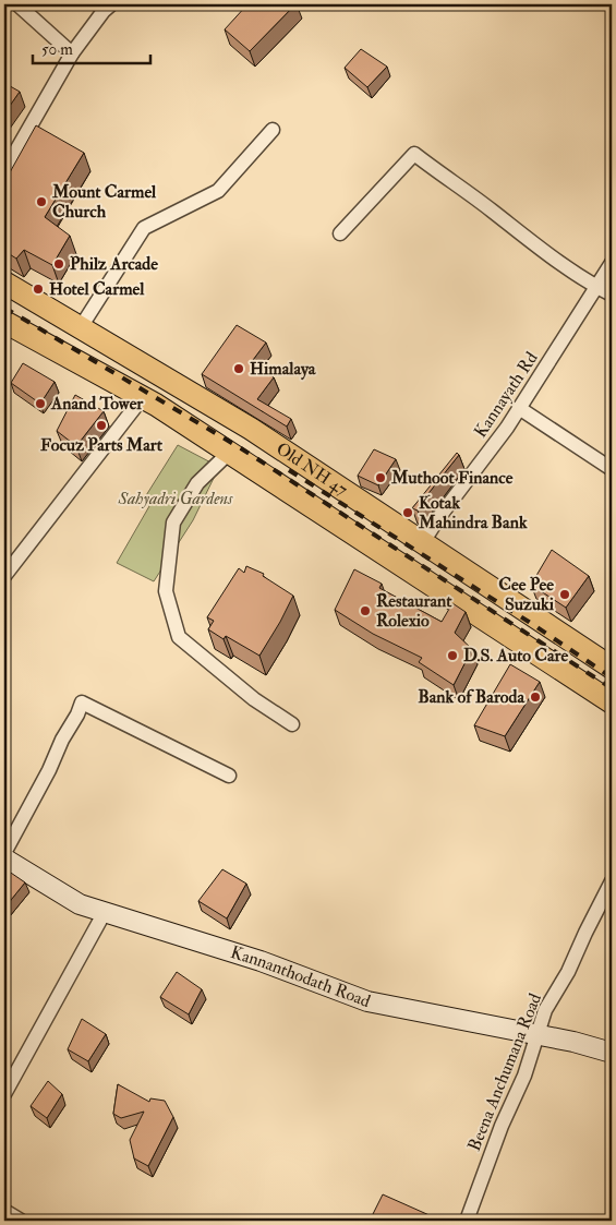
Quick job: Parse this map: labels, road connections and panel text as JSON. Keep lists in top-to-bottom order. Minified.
{"streets":{"main road":["Old NH 47"],"street":["Kannayath Rd","Kannanthodath Road","Beena Anchumana Road"]},"crossings":[["Kannayath Rd","Old NH 47"],["Kannanthodath Road","Beena Anchumana Road"]],"parks":["Sahyadri Gardens"],"places":["Mount Carmel Church","Philz Arcade","Hotel Carmel","Himalaya","Anand Tower","Focuz Parts Mart","Muthoot Finance","Kotak Mahindra Bank","Cee Pee Suzuki","Restaurant Rolexio","D.S. Auto Care","Bank of Baroda"],"scale_bar":"50 m"}
